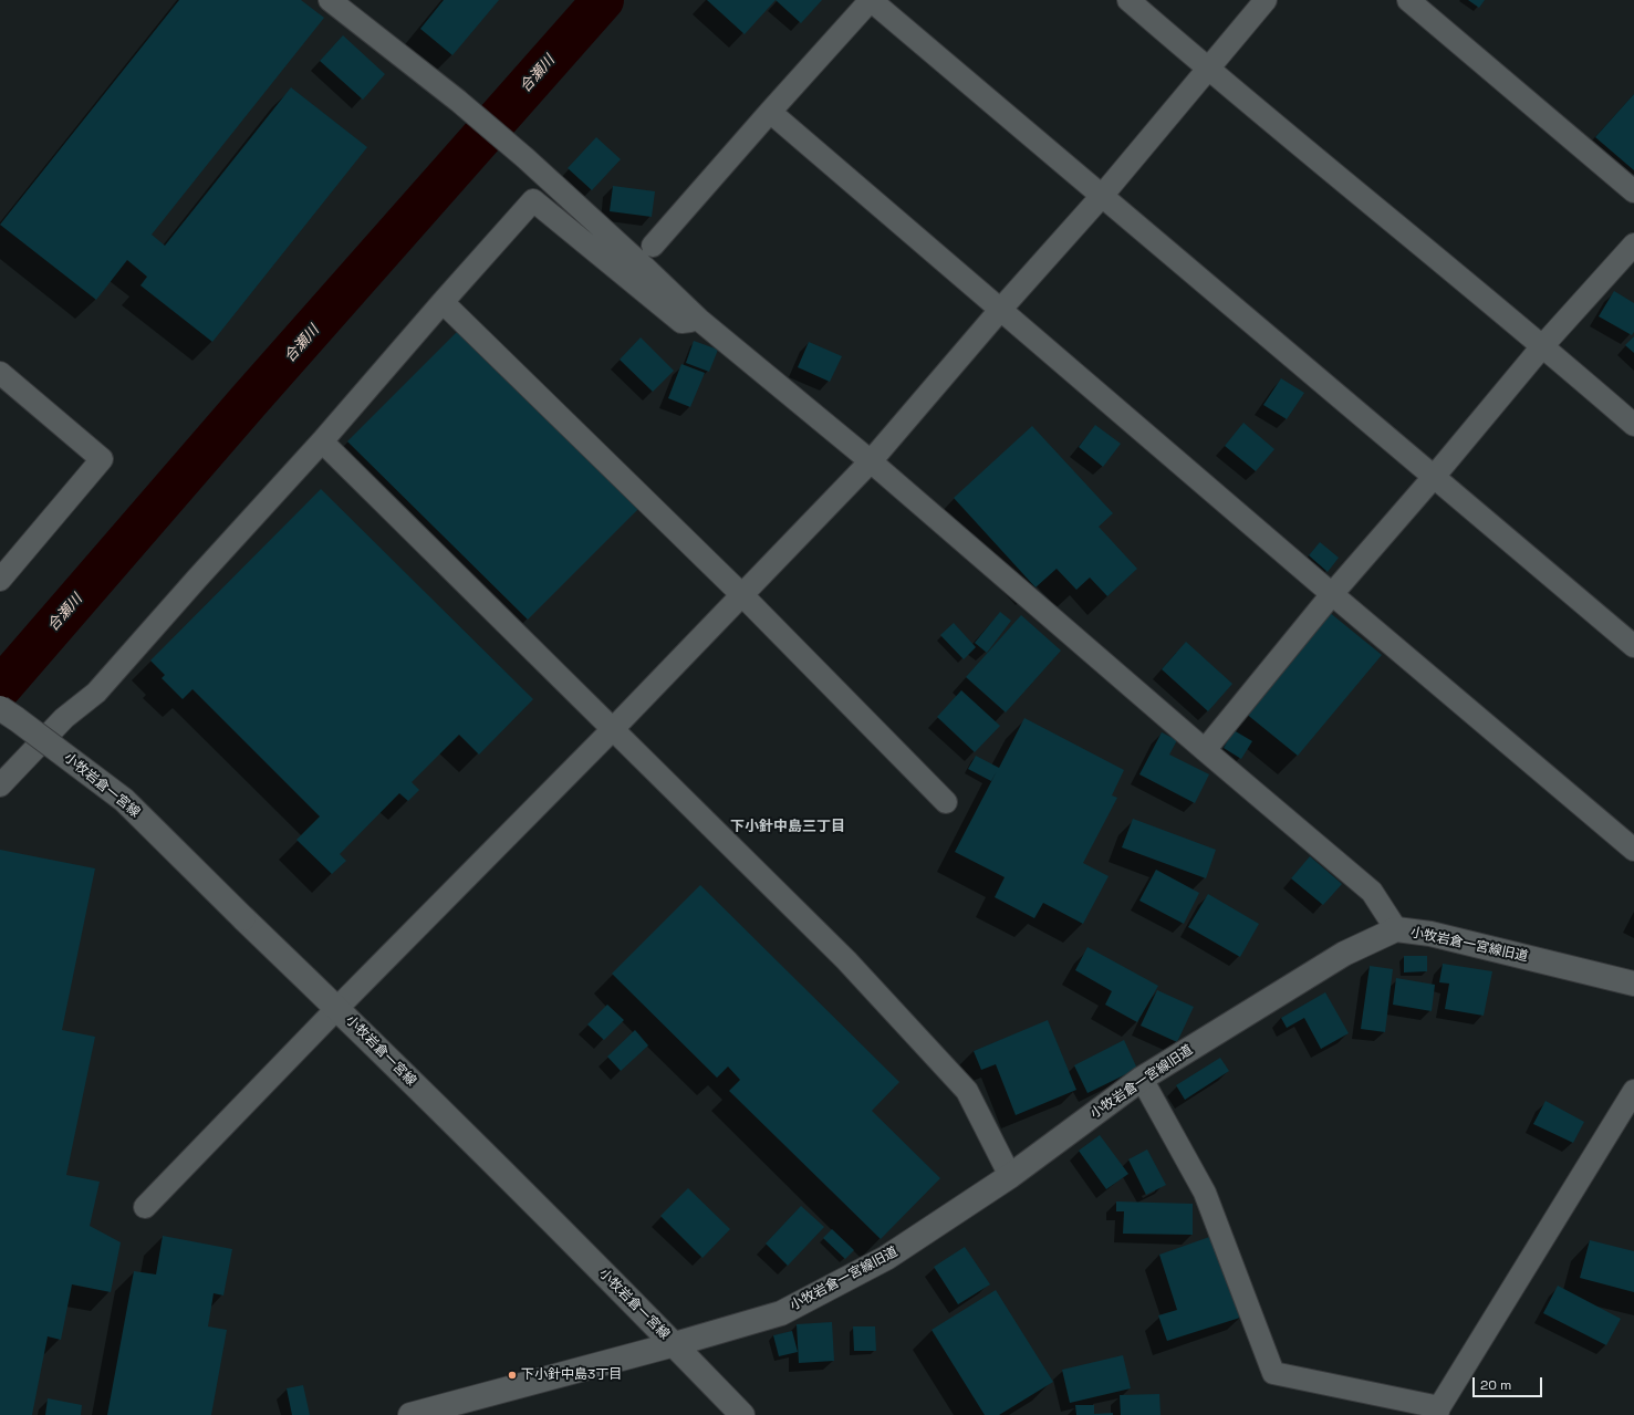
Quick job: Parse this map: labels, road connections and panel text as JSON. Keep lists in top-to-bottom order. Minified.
{"streets":{"street":["小牧岩倉一宮線","小牧岩倉一宮線旧道"]},"crossings":[["小牧岩倉一宮線","小牧岩倉一宮線旧道"]],"districts":["下小針中島三丁目"],"water":["合瀬川"],"places":["下小針中島3丁目"],"scale_bar":"20 m"}
